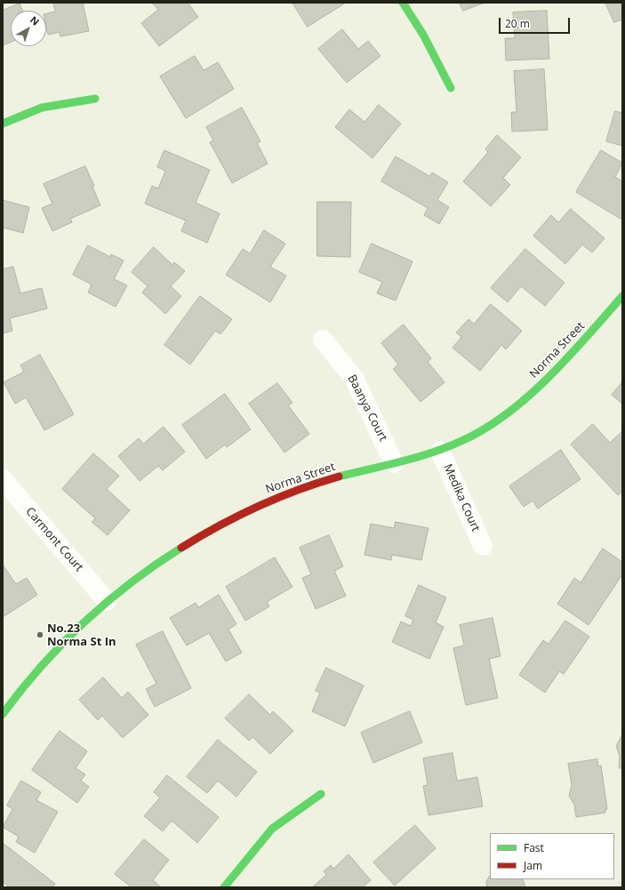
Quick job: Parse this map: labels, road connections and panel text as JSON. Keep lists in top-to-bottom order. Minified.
{"streets":{"street":["Norma Street","Baanya Court","Medika Court","Carmont Court"]},"crossings":[["Norma Street","Baanya Court"],["Norma Street","Medika Court"],["Norma Street","Carmont Court"]],"places":["No.23 Norma St In"],"legend":["Fast","Jam"],"scale_bar":"20 m","north":"top right"}
